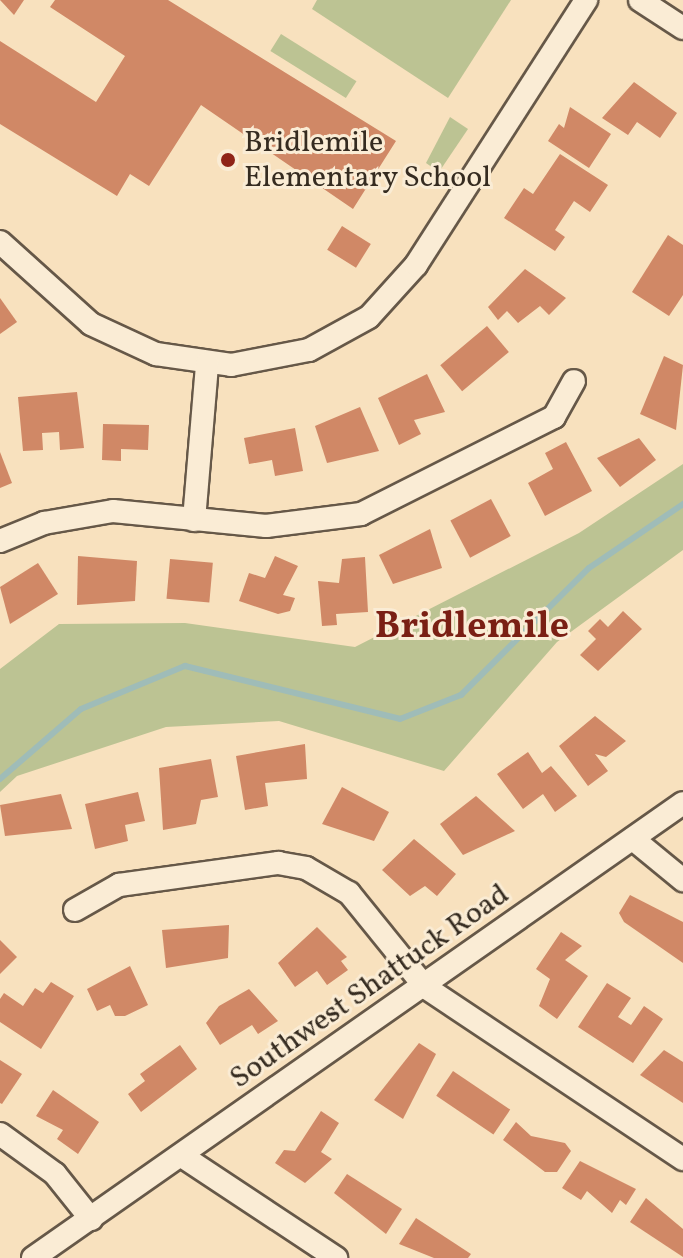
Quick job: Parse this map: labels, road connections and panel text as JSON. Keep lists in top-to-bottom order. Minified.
{"streets":{"street":["Southwest Shattuck Road"]},"districts":["Bridlemile"],"places":["Bridlemile Elementary School"]}
